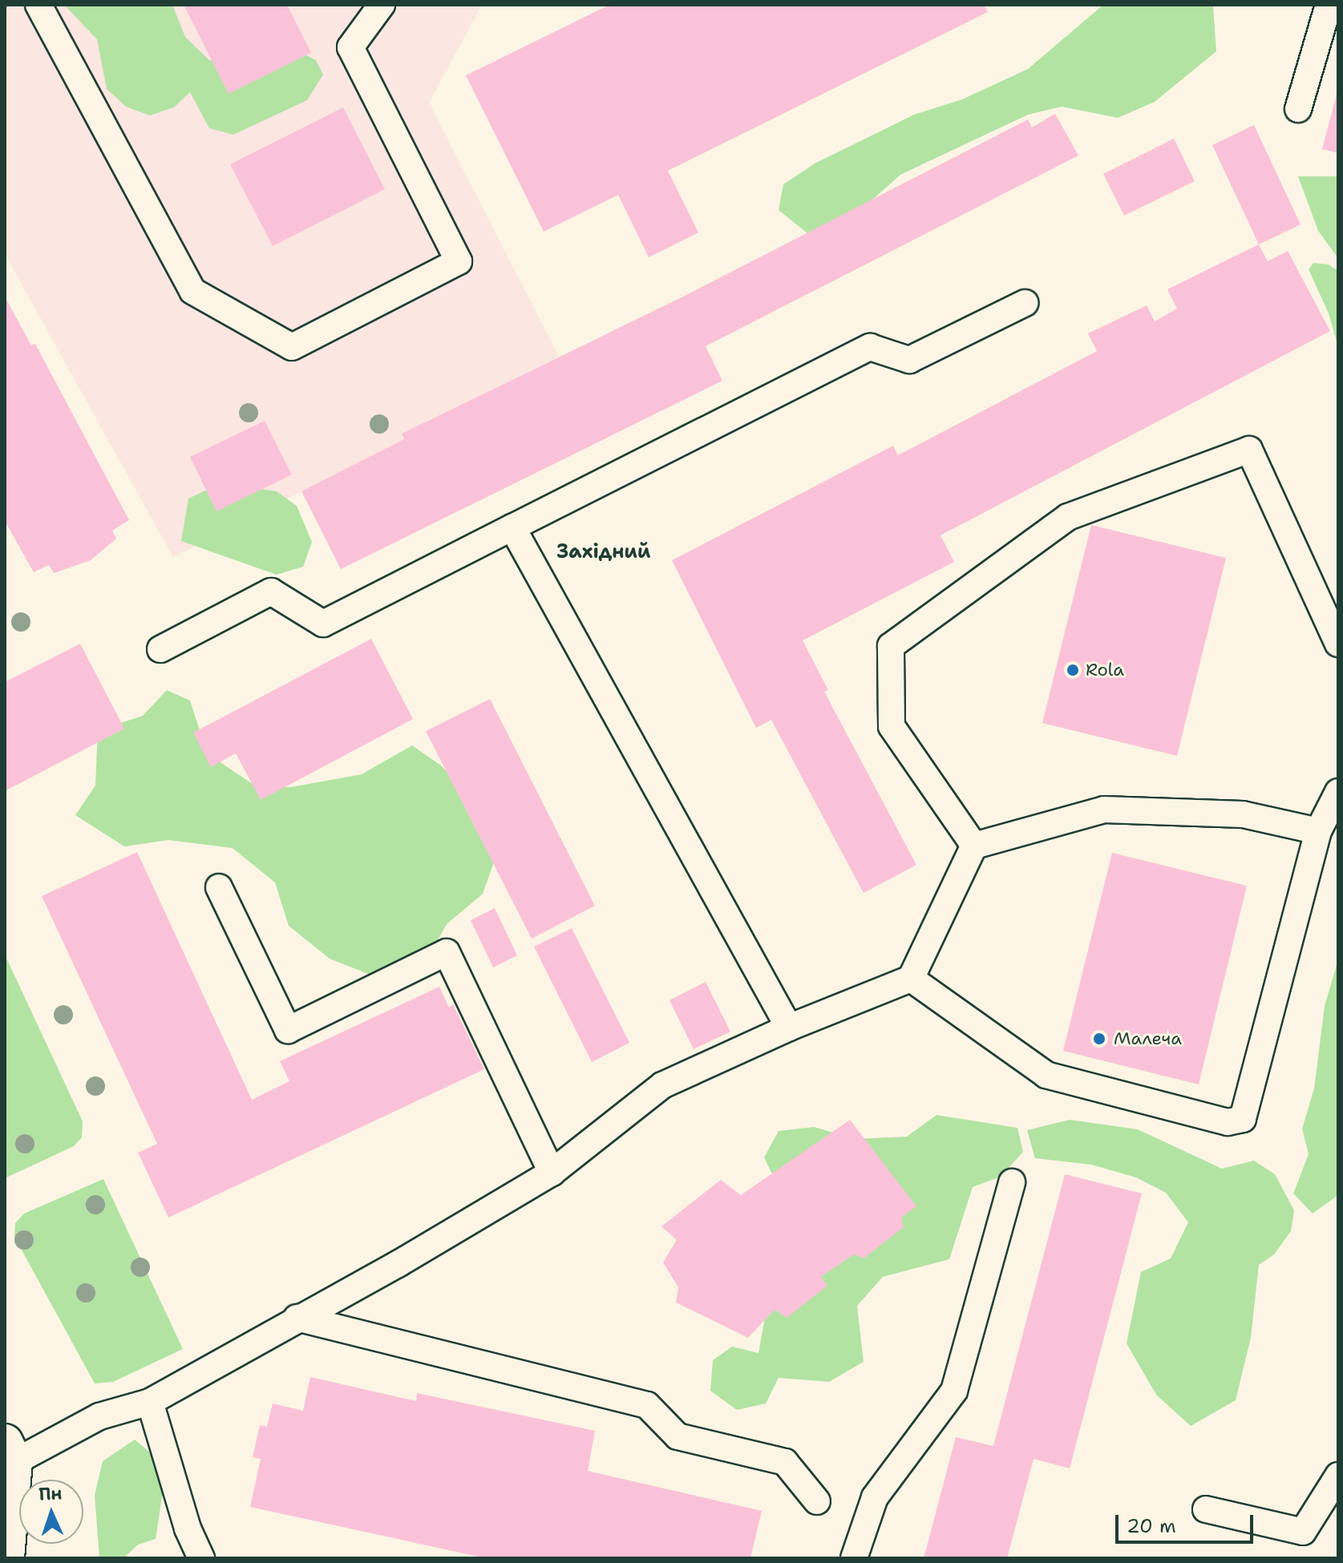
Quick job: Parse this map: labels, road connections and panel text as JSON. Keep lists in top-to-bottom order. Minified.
{"districts":["Західний"],"places":["Rola","Малеча"],"scale_bar":"20 m","north":"top"}
